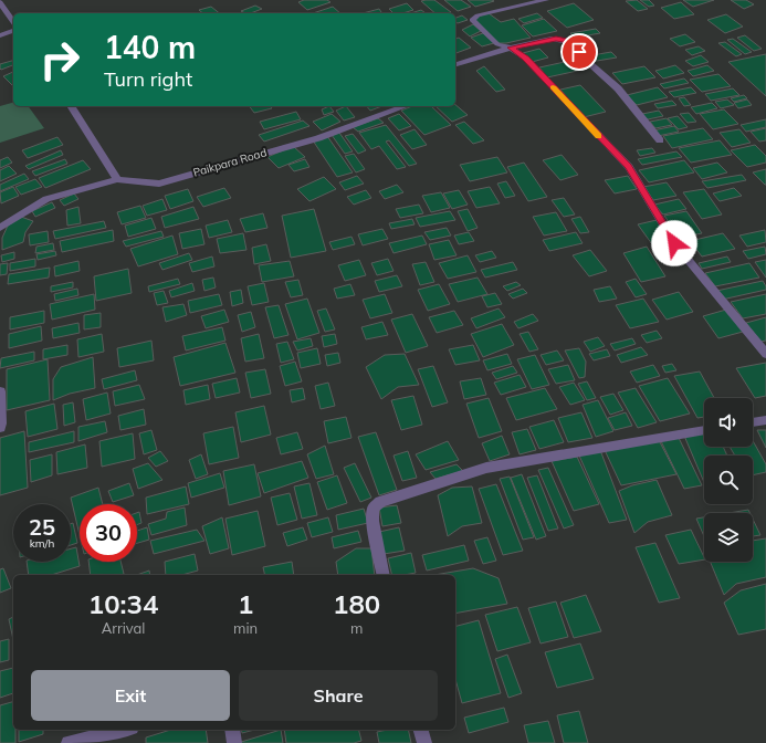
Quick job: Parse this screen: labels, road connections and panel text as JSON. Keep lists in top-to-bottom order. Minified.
{"streets":{"street":["Paikpara Road"]},"page":{"turn":["140 m","Turn right"],"speed":"25 km/h","limit":"30","eta":["10:34","Arrival","1","min","180","m"],"buttons":["Exit","Share"]}}
